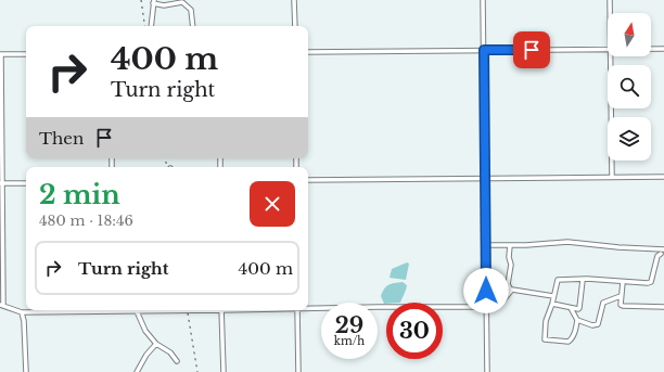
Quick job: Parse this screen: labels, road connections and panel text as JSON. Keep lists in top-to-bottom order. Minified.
{"north":"top","page":{"turn":["400 m","Turn right"],"then":"Then","heading":["2 min","480 m · 18:46"],"list":[{"name":"Turn right","value":"400 m"}],"speed":"29 km/h","limit":"30"}}
